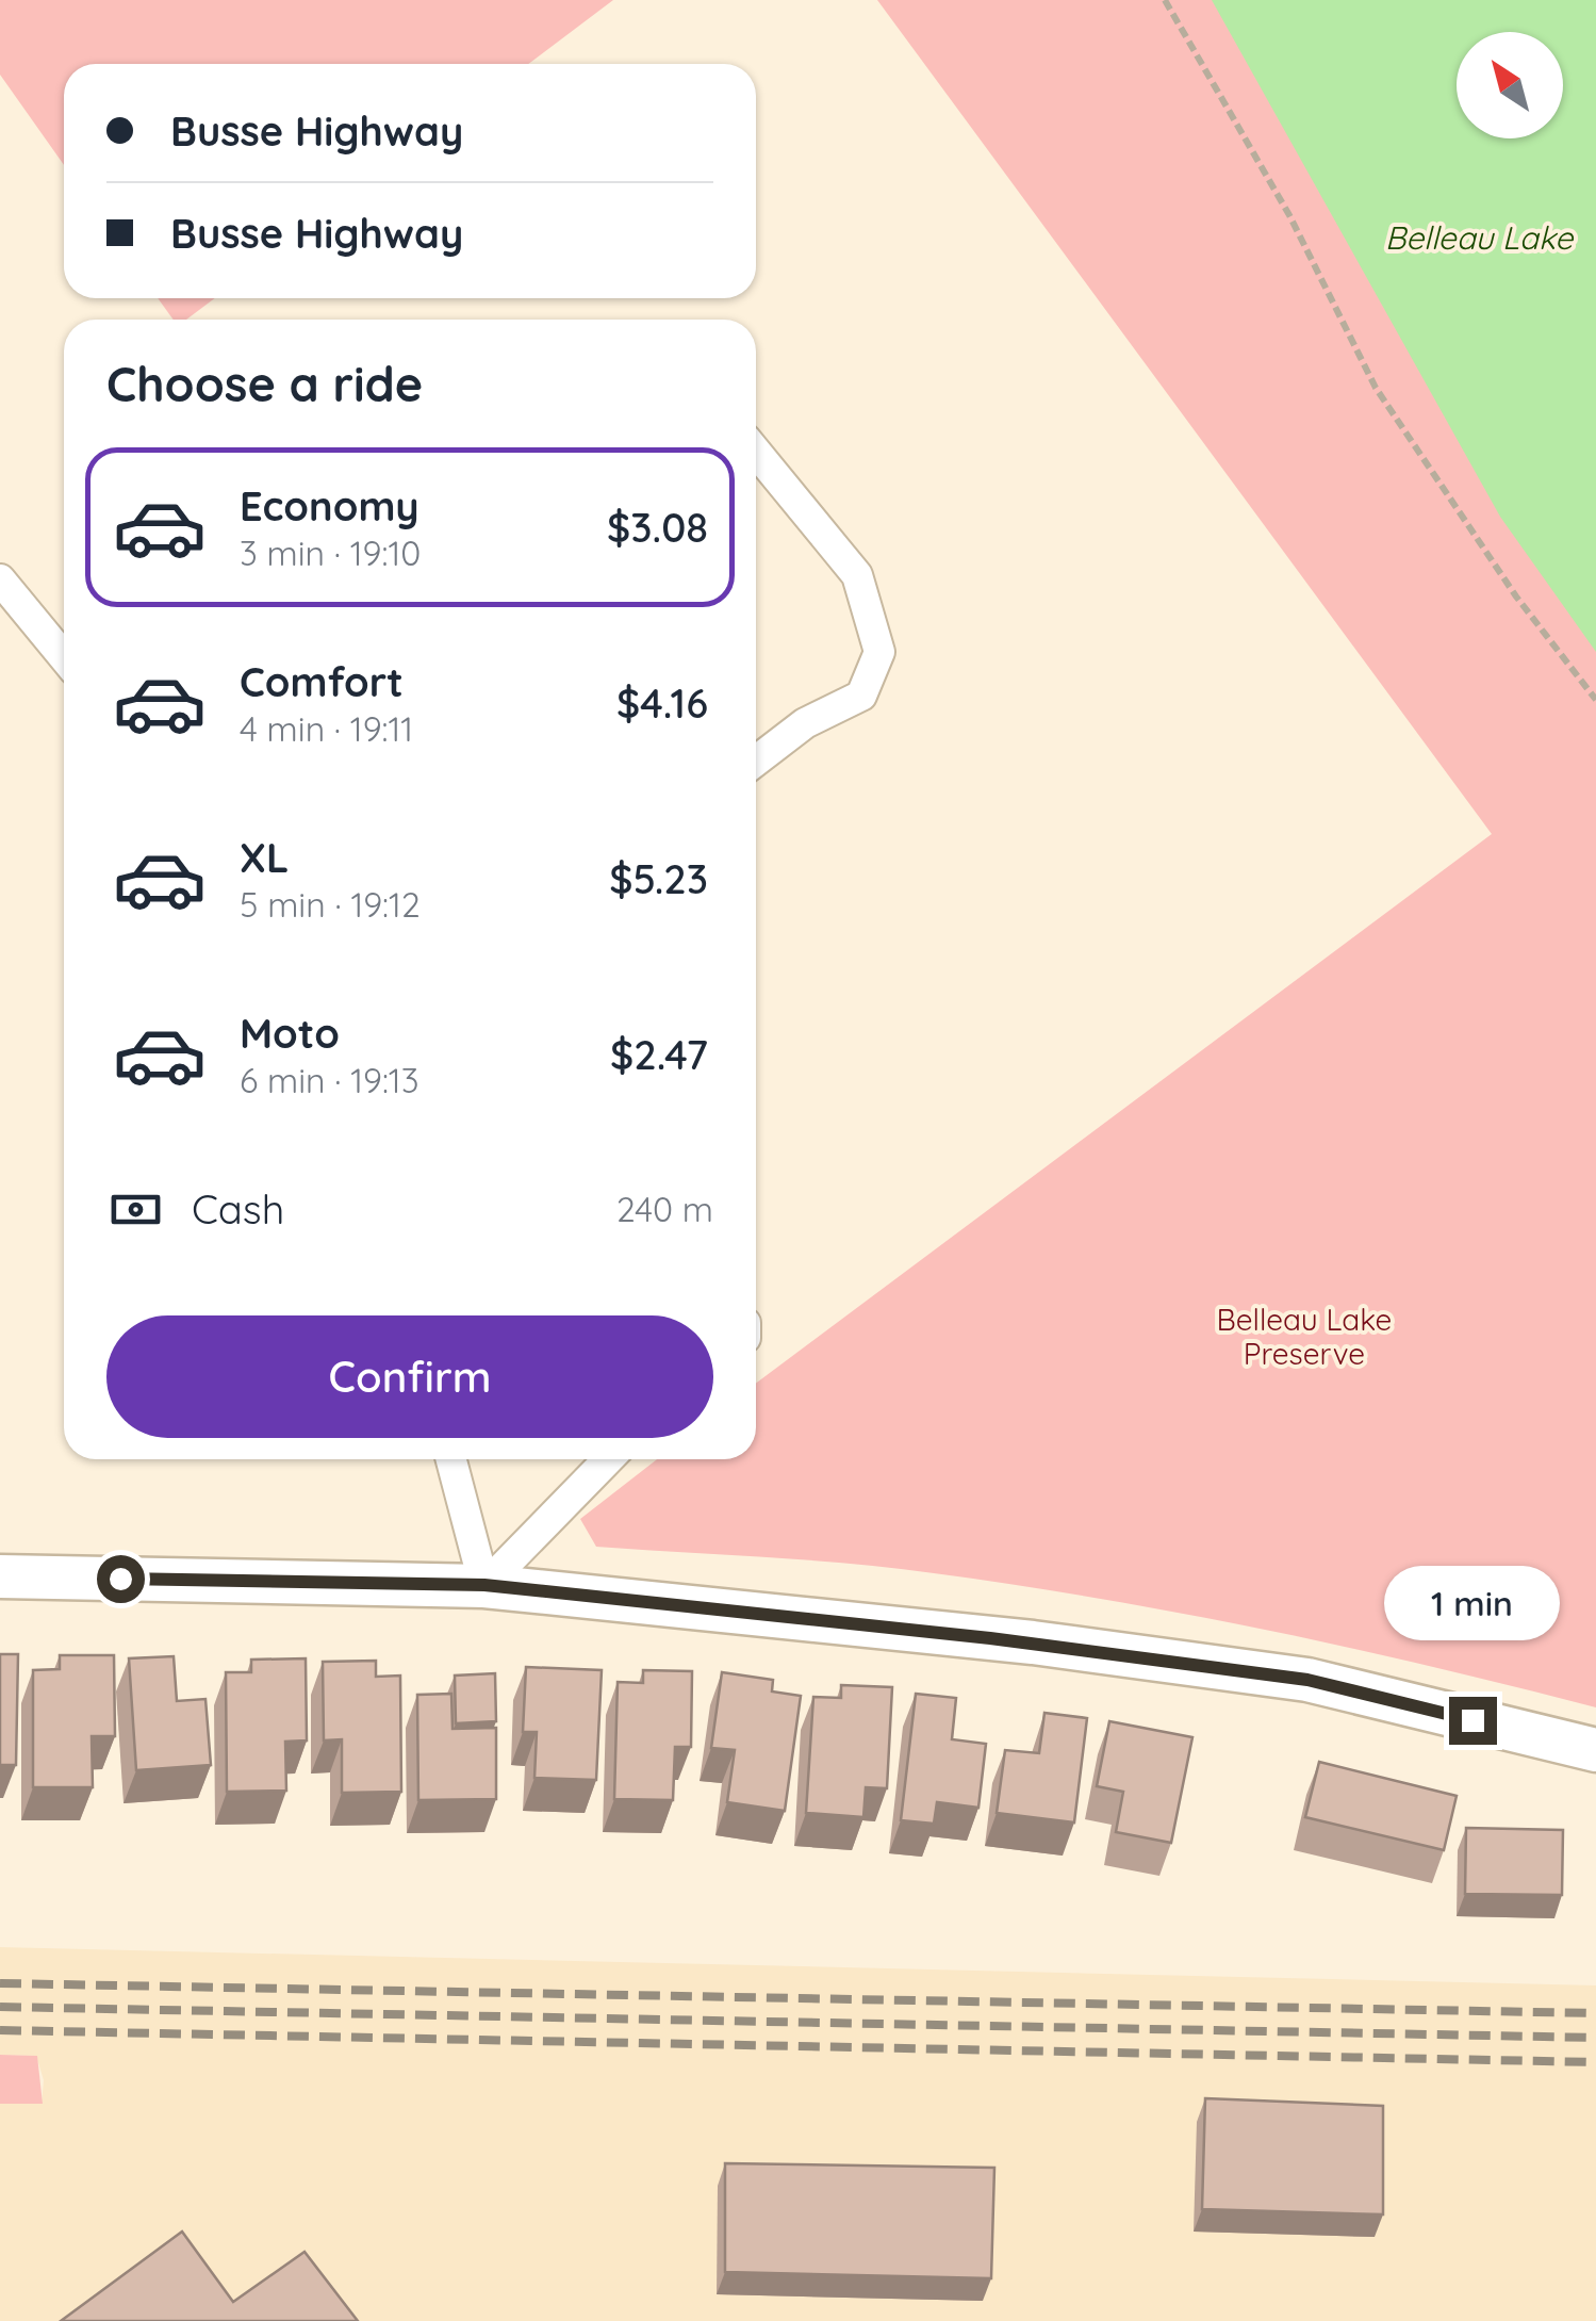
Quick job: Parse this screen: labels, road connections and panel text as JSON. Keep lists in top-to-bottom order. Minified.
{"water":["Belleau Lake"],"parks":["Belleau Lake Preserve"],"north":"top left","page":{"banner":["Busse Highway","Busse Highway"],"heading":"Choose a ride","list":[{"name":"Economy","note":"3 min · 19:10","value":"$3.08"},{"name":"Comfort","note":"4 min · 19:11","value":"$4.16"},{"name":"XL","note":"5 min · 19:12","value":"$5.23"},{"name":"Moto","note":"6 min · 19:13","value":"$2.47"}],"pay":["Cash","240 m"],"buttons":"Confirm","bubble":"1 min"}}
